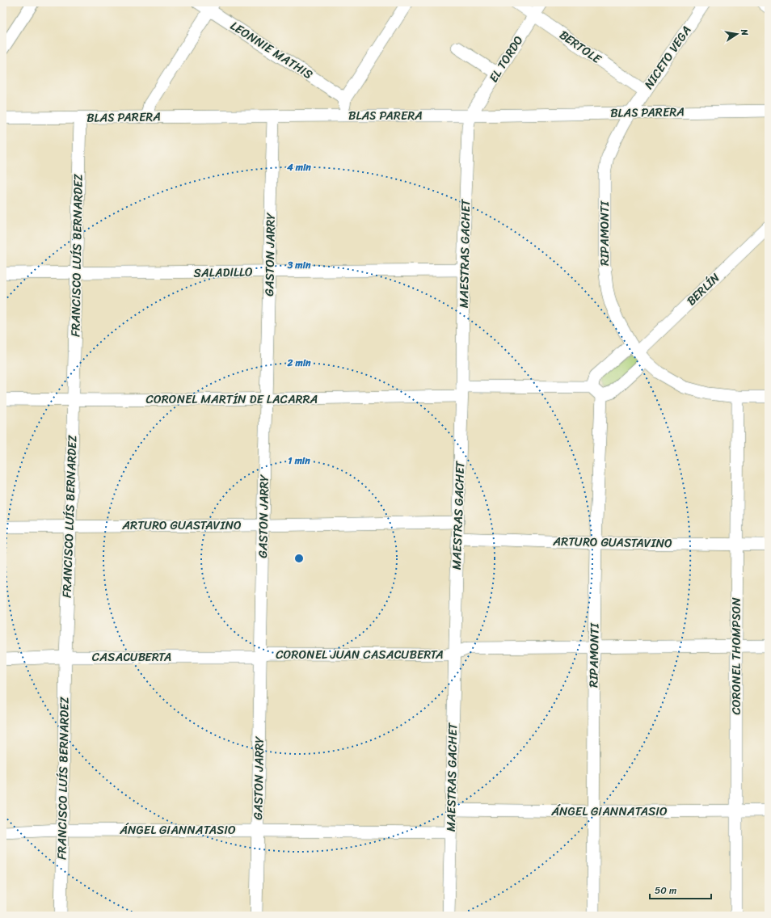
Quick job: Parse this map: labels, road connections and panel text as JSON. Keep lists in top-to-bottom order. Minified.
{"streets":{"street":["BERTOLE","LEONNIE MATHIS","NICETO VEGA","EL TORDO","BLAS PARERA","RIPAMONTI","MAESTRAS GACHET","GASTON JARRY","FRANCISCO LUÍS BERNARDEZ","SALADILLO","BERLÍN","CORONEL MARTÍN DE LACARRA","ARTURO GUASTAVINO","CORONEL JUAN CASACUBERTA","CORONEL THOMPSON","CASACUBERTA","ÁNGEL GIANNATASIO"]},"crossings":[["BERTOLE","NICETO VEGA"],["BERTOLE","EL TORDO"],["NICETO VEGA","BLAS PARERA"],["NICETO VEGA","RIPAMONTI"],["EL TORDO","BLAS PARERA"],["EL TORDO","MAESTRAS GACHET"],["BLAS PARERA","RIPAMONTI"],["BLAS PARERA","MAESTRAS GACHET"],["BLAS PARERA","GASTON JARRY"],["BLAS PARERA","FRANCISCO LUÍS BERNARDEZ"],["RIPAMONTI","BERLÍN"],["RIPAMONTI","ARTURO GUASTAVINO"],["RIPAMONTI","CORONEL JUAN CASACUBERTA"],["RIPAMONTI","ÁNGEL GIANNATASIO"],["MAESTRAS GACHET","SALADILLO"],["MAESTRAS GACHET","CORONEL MARTÍN DE LACARRA"],["MAESTRAS GACHET","ARTURO GUASTAVINO"],["MAESTRAS GACHET","CORONEL JUAN CASACUBERTA"],["MAESTRAS GACHET","ÁNGEL GIANNATASIO"],["GASTON JARRY","SALADILLO"],["GASTON JARRY","CORONEL MARTÍN DE LACARRA"],["GASTON JARRY","ARTURO GUASTAVINO"],["GASTON JARRY","CORONEL JUAN CASACUBERTA"],["GASTON JARRY","CASACUBERTA"],["GASTON JARRY","ÁNGEL GIANNATASIO"],["FRANCISCO LUÍS BERNARDEZ","SALADILLO"],["FRANCISCO LUÍS BERNARDEZ","CORONEL MARTÍN DE LACARRA"],["FRANCISCO LUÍS BERNARDEZ","ARTURO GUASTAVINO"],["FRANCISCO LUÍS BERNARDEZ","CASACUBERTA"],["FRANCISCO LUÍS BERNARDEZ","ÁNGEL GIANNATASIO"],["BERLÍN","CORONEL MARTÍN DE LACARRA"],["ARTURO GUASTAVINO","CORONEL THOMPSON"],["CORONEL JUAN CASACUBERTA","CORONEL THOMPSON"],["CORONEL JUAN CASACUBERTA","CASACUBERTA"],["CORONEL THOMPSON","ÁNGEL GIANNATASIO"]],"scale_bar":"50 m","north":"right","rings":["4 min","3 min","2 min","1 min"]}
